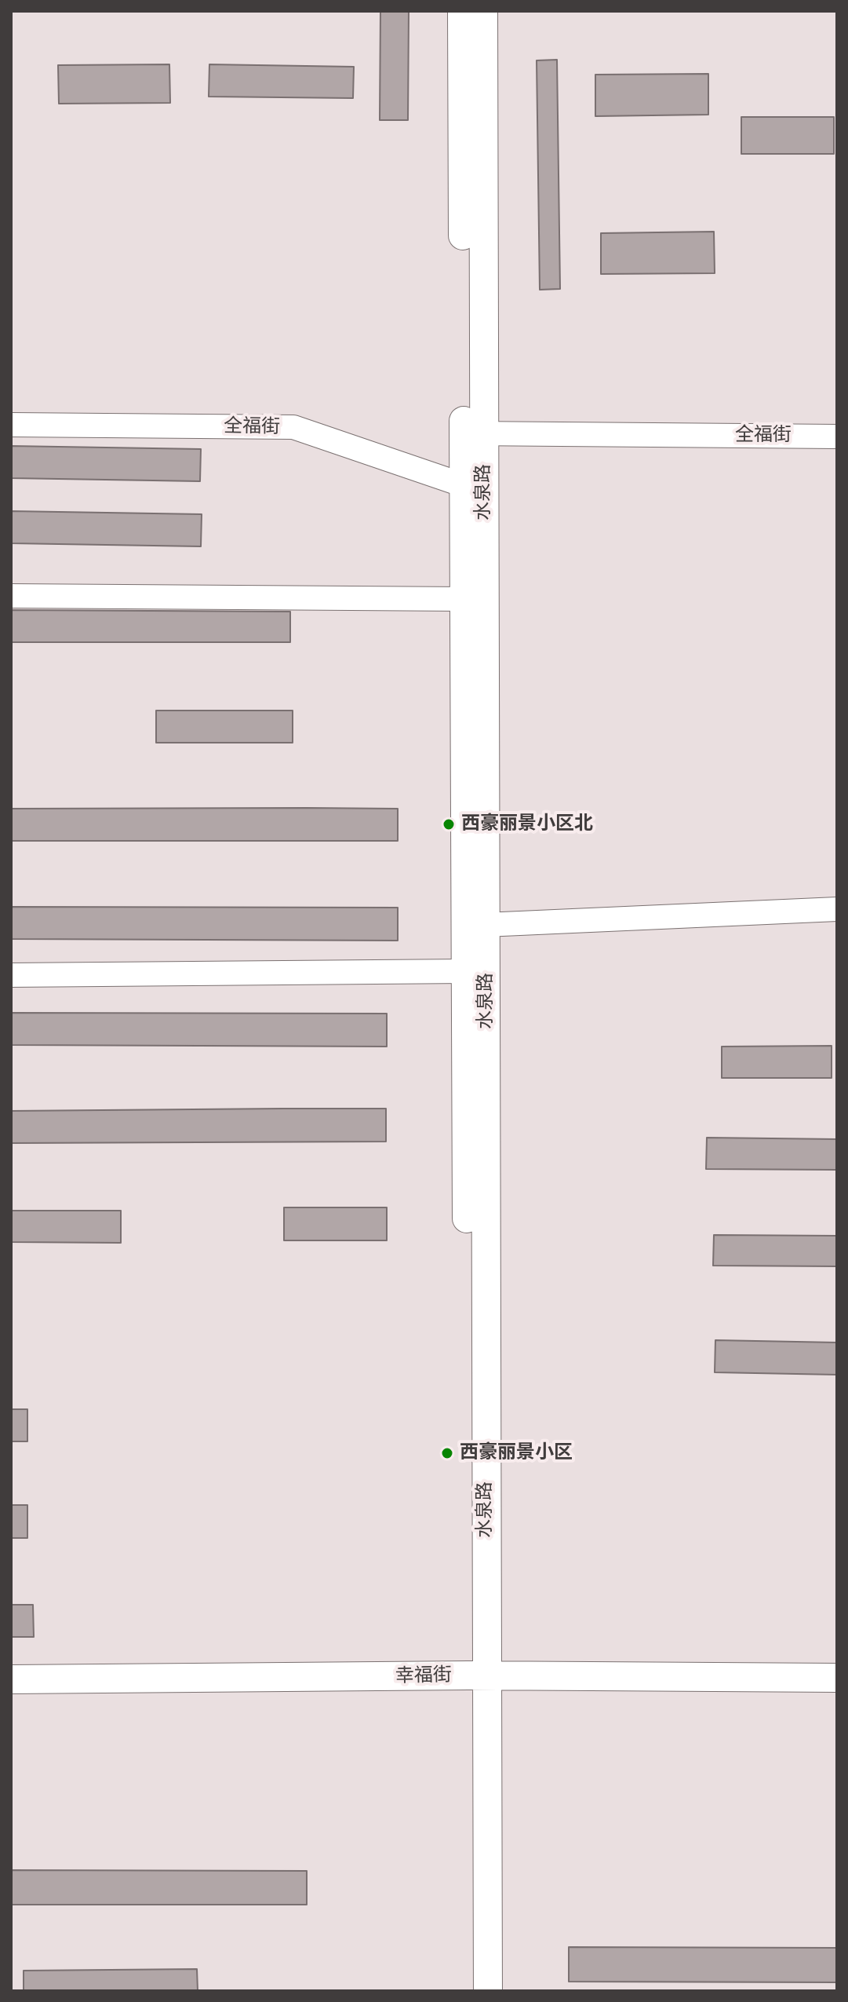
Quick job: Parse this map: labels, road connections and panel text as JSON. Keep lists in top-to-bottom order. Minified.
{"streets":{"main road":["水泉路","幸福街"],"street":["全福街"]},"crossings":[["全福街","水泉路"],["水泉路","幸福街"]],"places":["西豪丽景小区北","西豪丽景小区"]}
